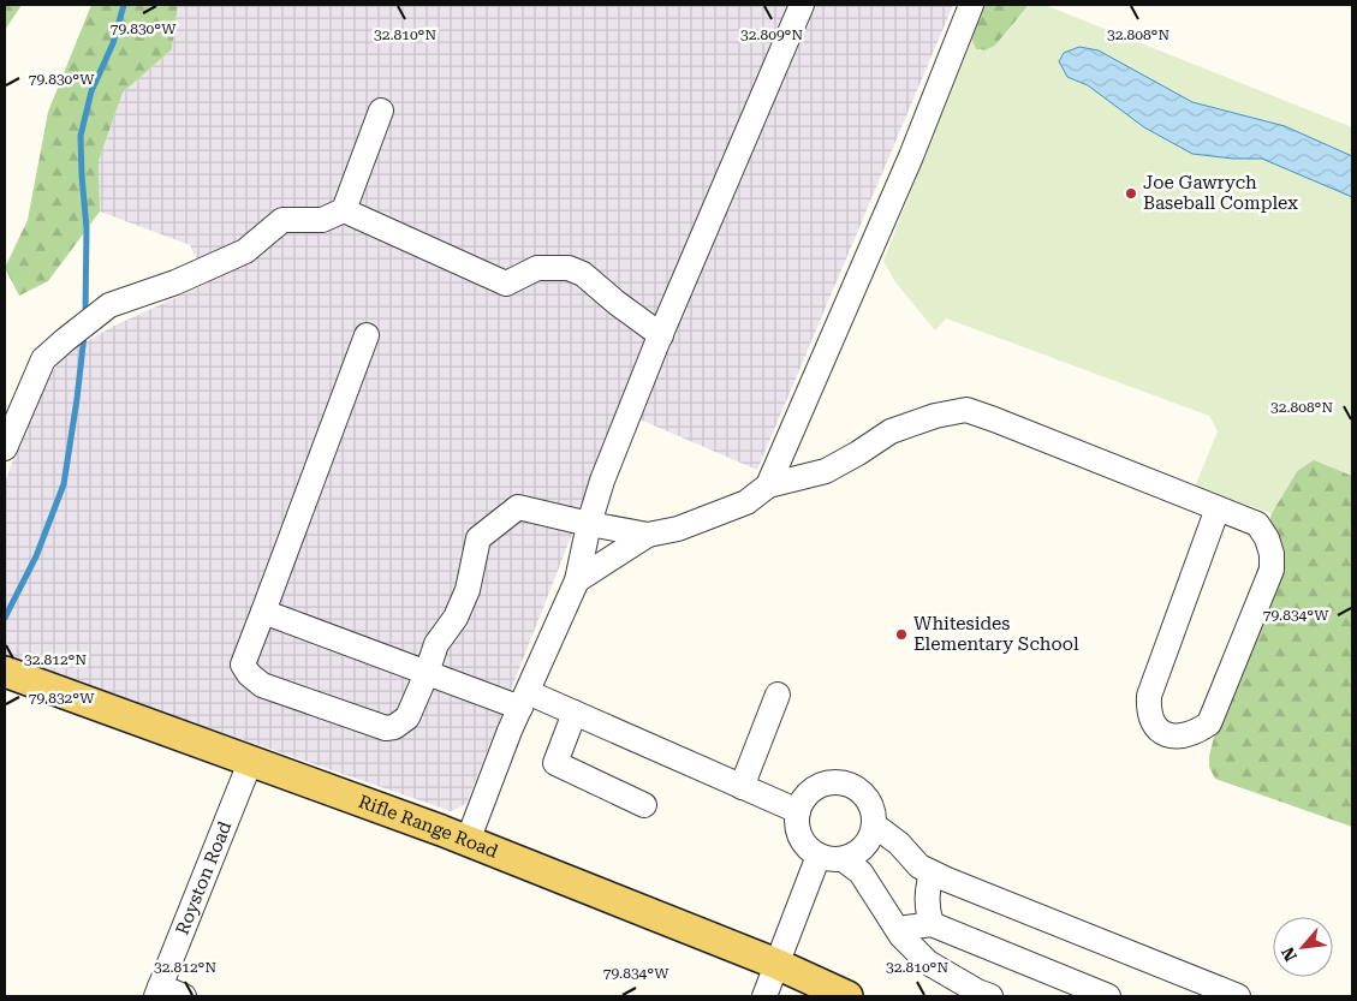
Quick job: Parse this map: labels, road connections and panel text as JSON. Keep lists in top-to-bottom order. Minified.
{"streets":{"main road":["Rifle Range Road"],"street":["Royston Road"]},"crossings":[["Rifle Range Road","Royston Road"]],"places":["Joe Gawrych Baseball Complex","Whitesides Elementary School"],"north":"bottom left","coordinates":["79.830°W","32.810°N","32.809°N","32.808°N","79.834°W","32.812°N","79.832°W"]}
